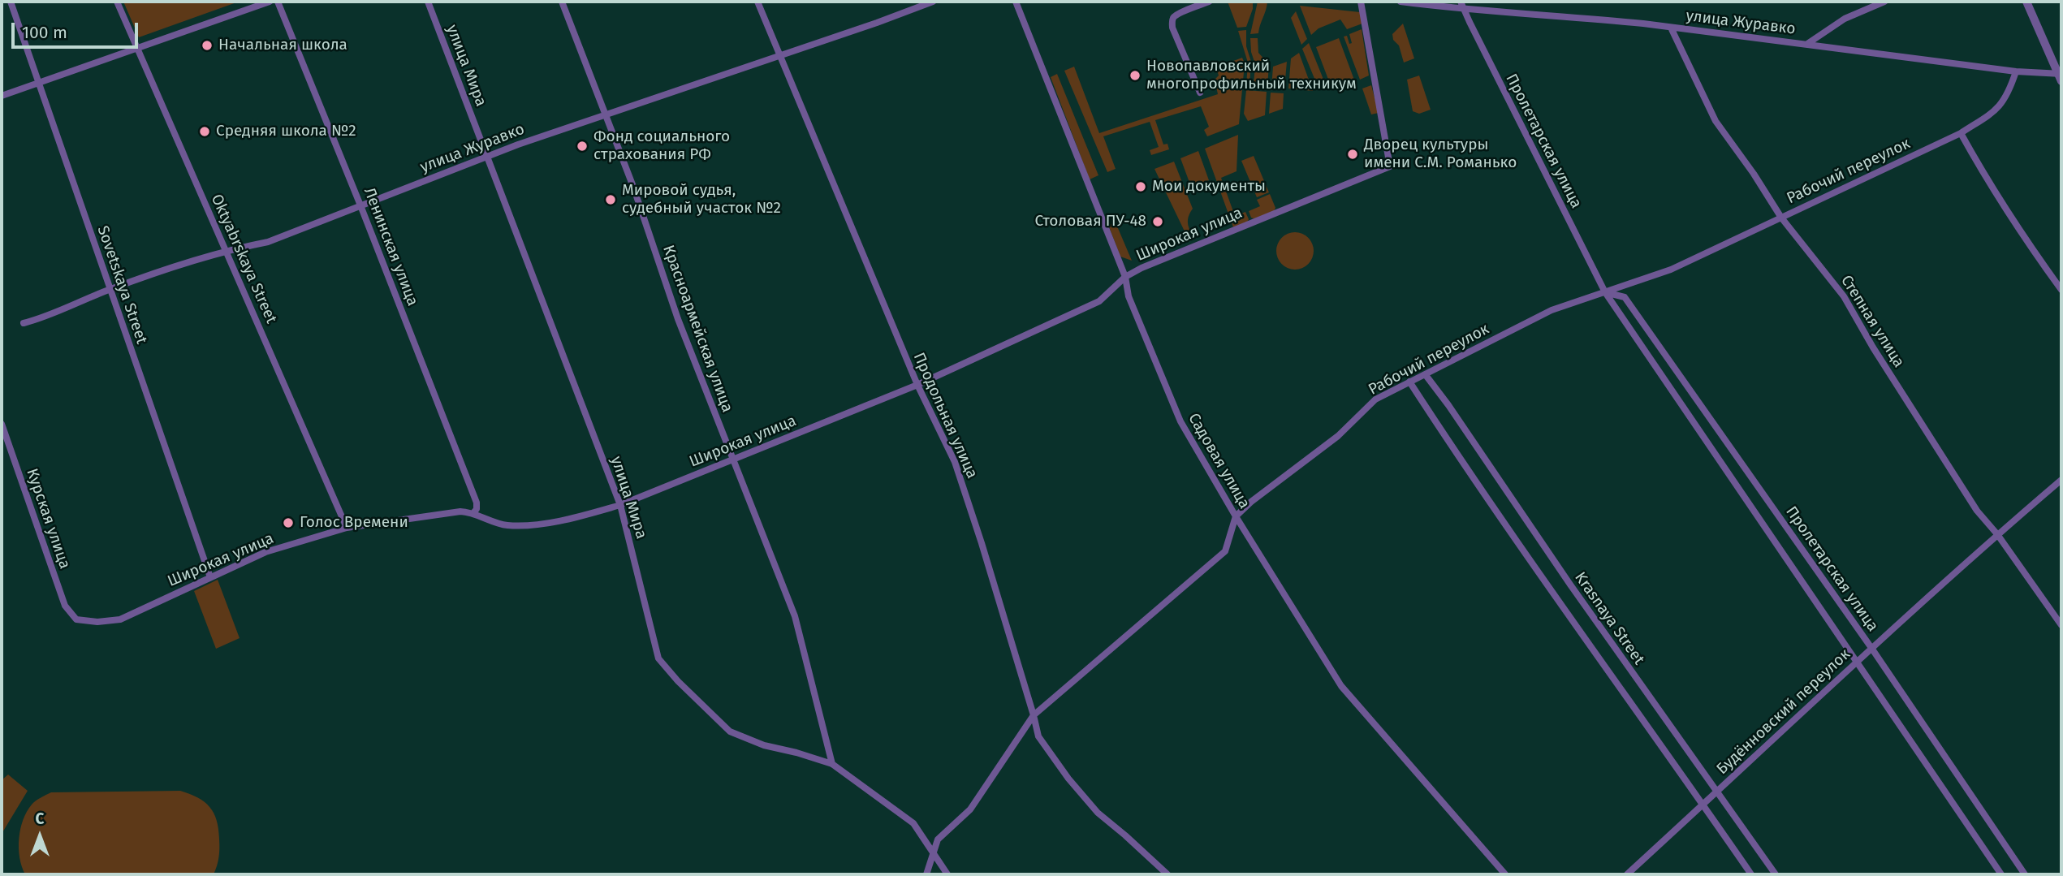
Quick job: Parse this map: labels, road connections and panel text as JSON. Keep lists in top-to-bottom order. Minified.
{"streets":{"street":["улица Журавко","улица Мира","Пролетарская улица","Рабочий переулок","Широкая улица","Ленинская улица","Oktyabrskaya Street","Sovetskaya Street","Степная улица","Красноармейская улица","Продольная улица","Садовая улица","Курская улица","Krasnaya Street","Будённовский переулок"]},"crossings":[["улица Журавко","улица Мира"],["улица Журавко","Пролетарская улица"],["улица Журавко","Рабочий переулок"],["улица Журавко","Ленинская улица"],["улица Журавко","Oktyabrskaya Street"],["улица Журавко","Sovetskaya Street"],["улица Журавко","Степная улица"],["улица Журавко","Красноармейская улица"],["улица Журавко","Продольная улица"],["улица Мира","Широкая улица"],["улица Мира","Красноармейская улица"],["Пролетарская улица","Рабочий переулок"],["Пролетарская улица","Будённовский переулок"],["Рабочий переулок","Степная улица"],["Рабочий переулок","Садовая улица"],["Рабочий переулок","Krasnaya Street"],["Широкая улица","Ленинская улица"],["Широкая улица","Oktyabrskaya Street"],["Широкая улица","Sovetskaya Street"],["Широкая улица","Красноармейская улица"],["Широкая улица","Продольная улица"],["Широкая улица","Садовая улица"],["Широкая улица","Курская улица"],["Степная улица","Будённовский переулок"],["Krasnaya Street","Будённовский переулок"]],"places":["Начальная школа","Новопавловский многопрофильный техникум","Средняя школа №2","Фонд социального страхования РФ","Дворец культуры имени С.М. Романько","Мои документы","Мировой судья, судебный участок №2","Столовая ПУ-48","Голос Времени"],"scale_bar":"100 m","north":"top"}
